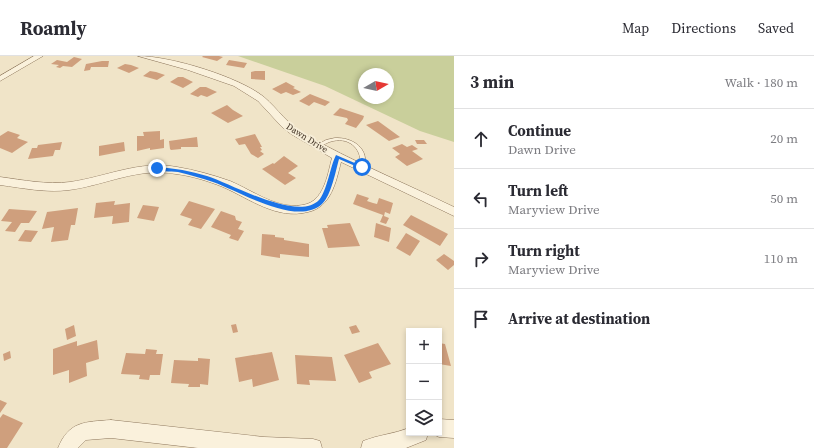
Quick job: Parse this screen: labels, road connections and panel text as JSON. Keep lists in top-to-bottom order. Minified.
{"streets":{"street":["Dawn Drive"]},"north":"right","page":{"header":"Roamly","nav":["Map","Directions","Saved"],"heading":["3 min","Walk · 180 m"],"list":[["Continue","Dawn Drive","20 m"],["Turn left","Maryview Drive","50 m"],["Turn right","Maryview Drive","110 m"],"Arrive at destination"],"map_buttons":["+","−"]}}
